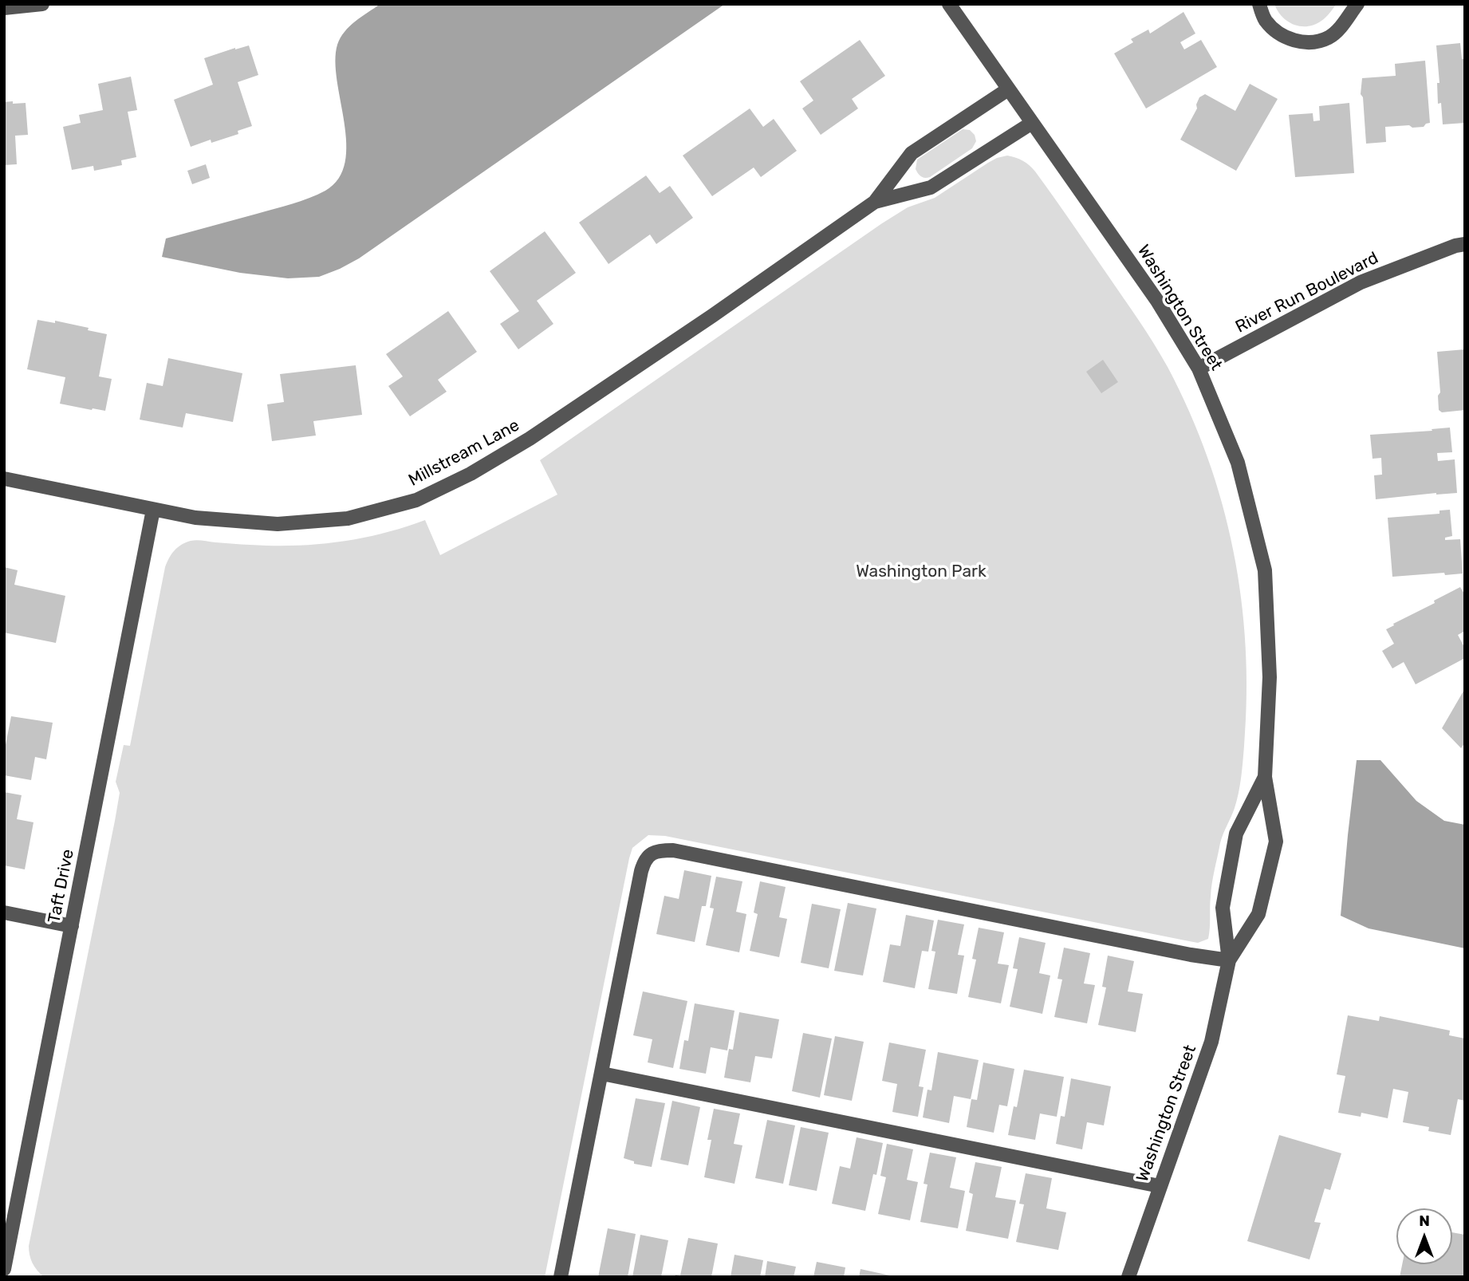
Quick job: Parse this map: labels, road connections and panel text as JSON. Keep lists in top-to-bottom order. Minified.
{"streets":{"street":["River Run Boulevard","Washington Street","Millstream Lane","Taft Drive"]},"crossings":[["River Run Boulevard","Washington Street"],["Washington Street","Millstream Lane"],["Millstream Lane","Taft Drive"]],"parks":["Washington Park"],"north":"top"}
